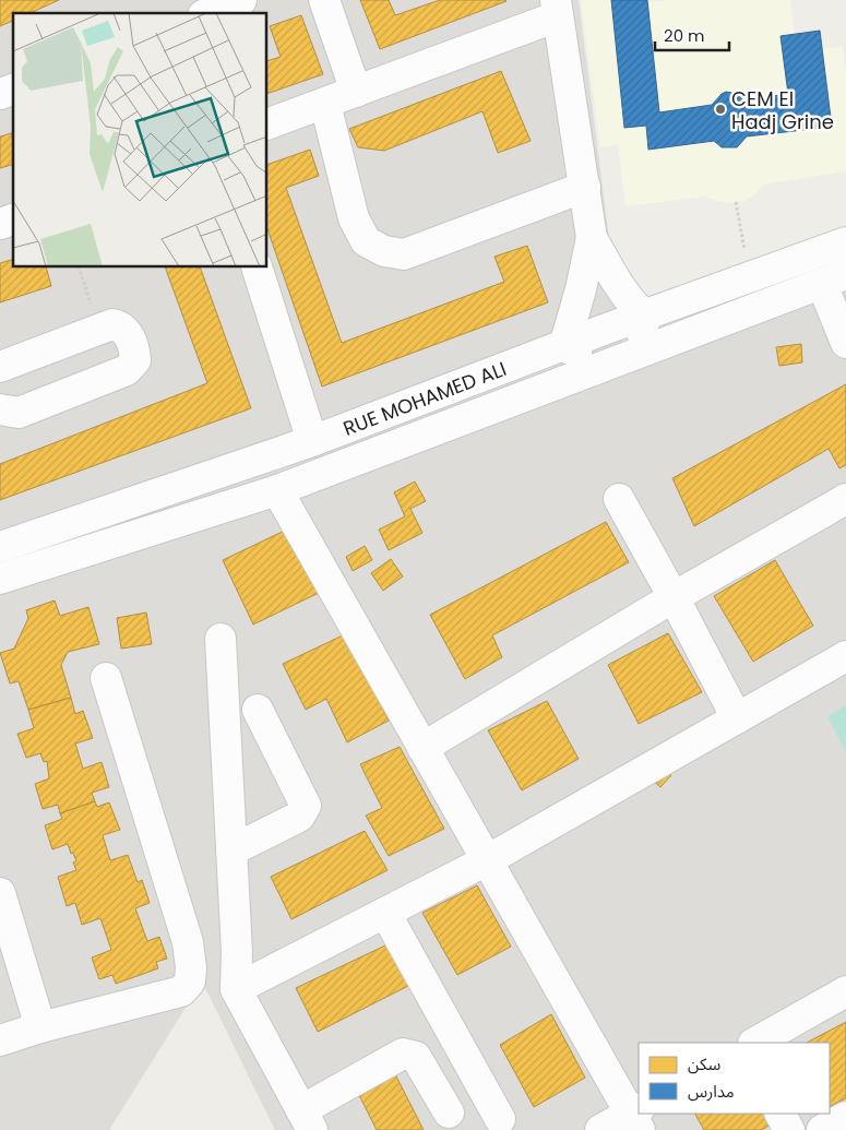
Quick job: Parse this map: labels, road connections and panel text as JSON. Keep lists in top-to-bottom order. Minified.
{"streets":{"street":["RUE MOHAMED ALI"]},"places":["CEM El Hadj Grine"],"legend":["سكن","مدارس"],"scale_bar":"20 m"}
